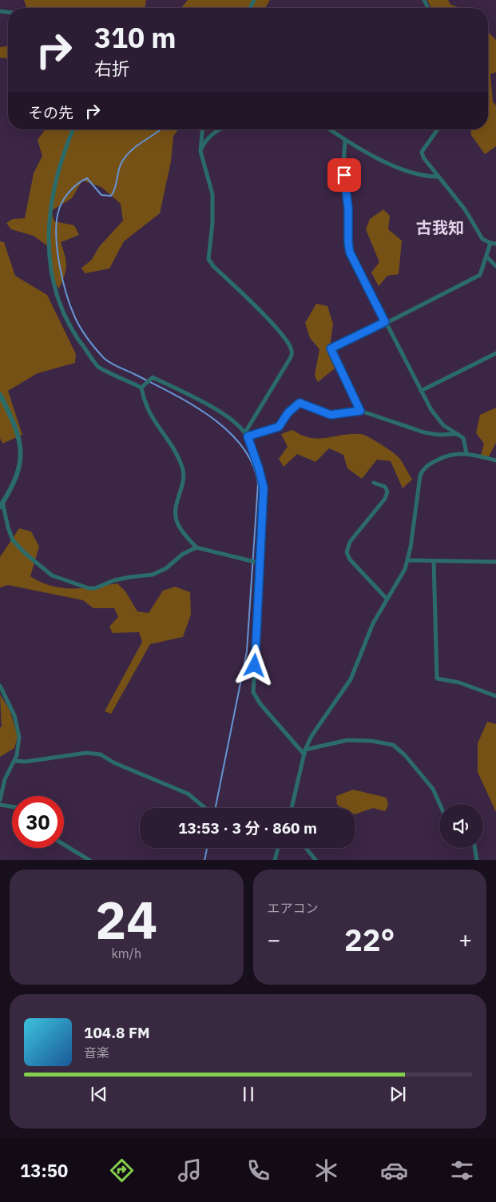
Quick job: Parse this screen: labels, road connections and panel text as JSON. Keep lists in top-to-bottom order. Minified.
{"districts":["古我知"],"page":{"turn":["310 m","右折"],"then":"その先","limit":"30","trip":"13:53 · 3 分 · 860 m","tile":[["24","km/h"],"エアコン"],"heat":["−","22°","+"],"song":["104.8 FM","音楽"],"tabs":"13:50"}}
